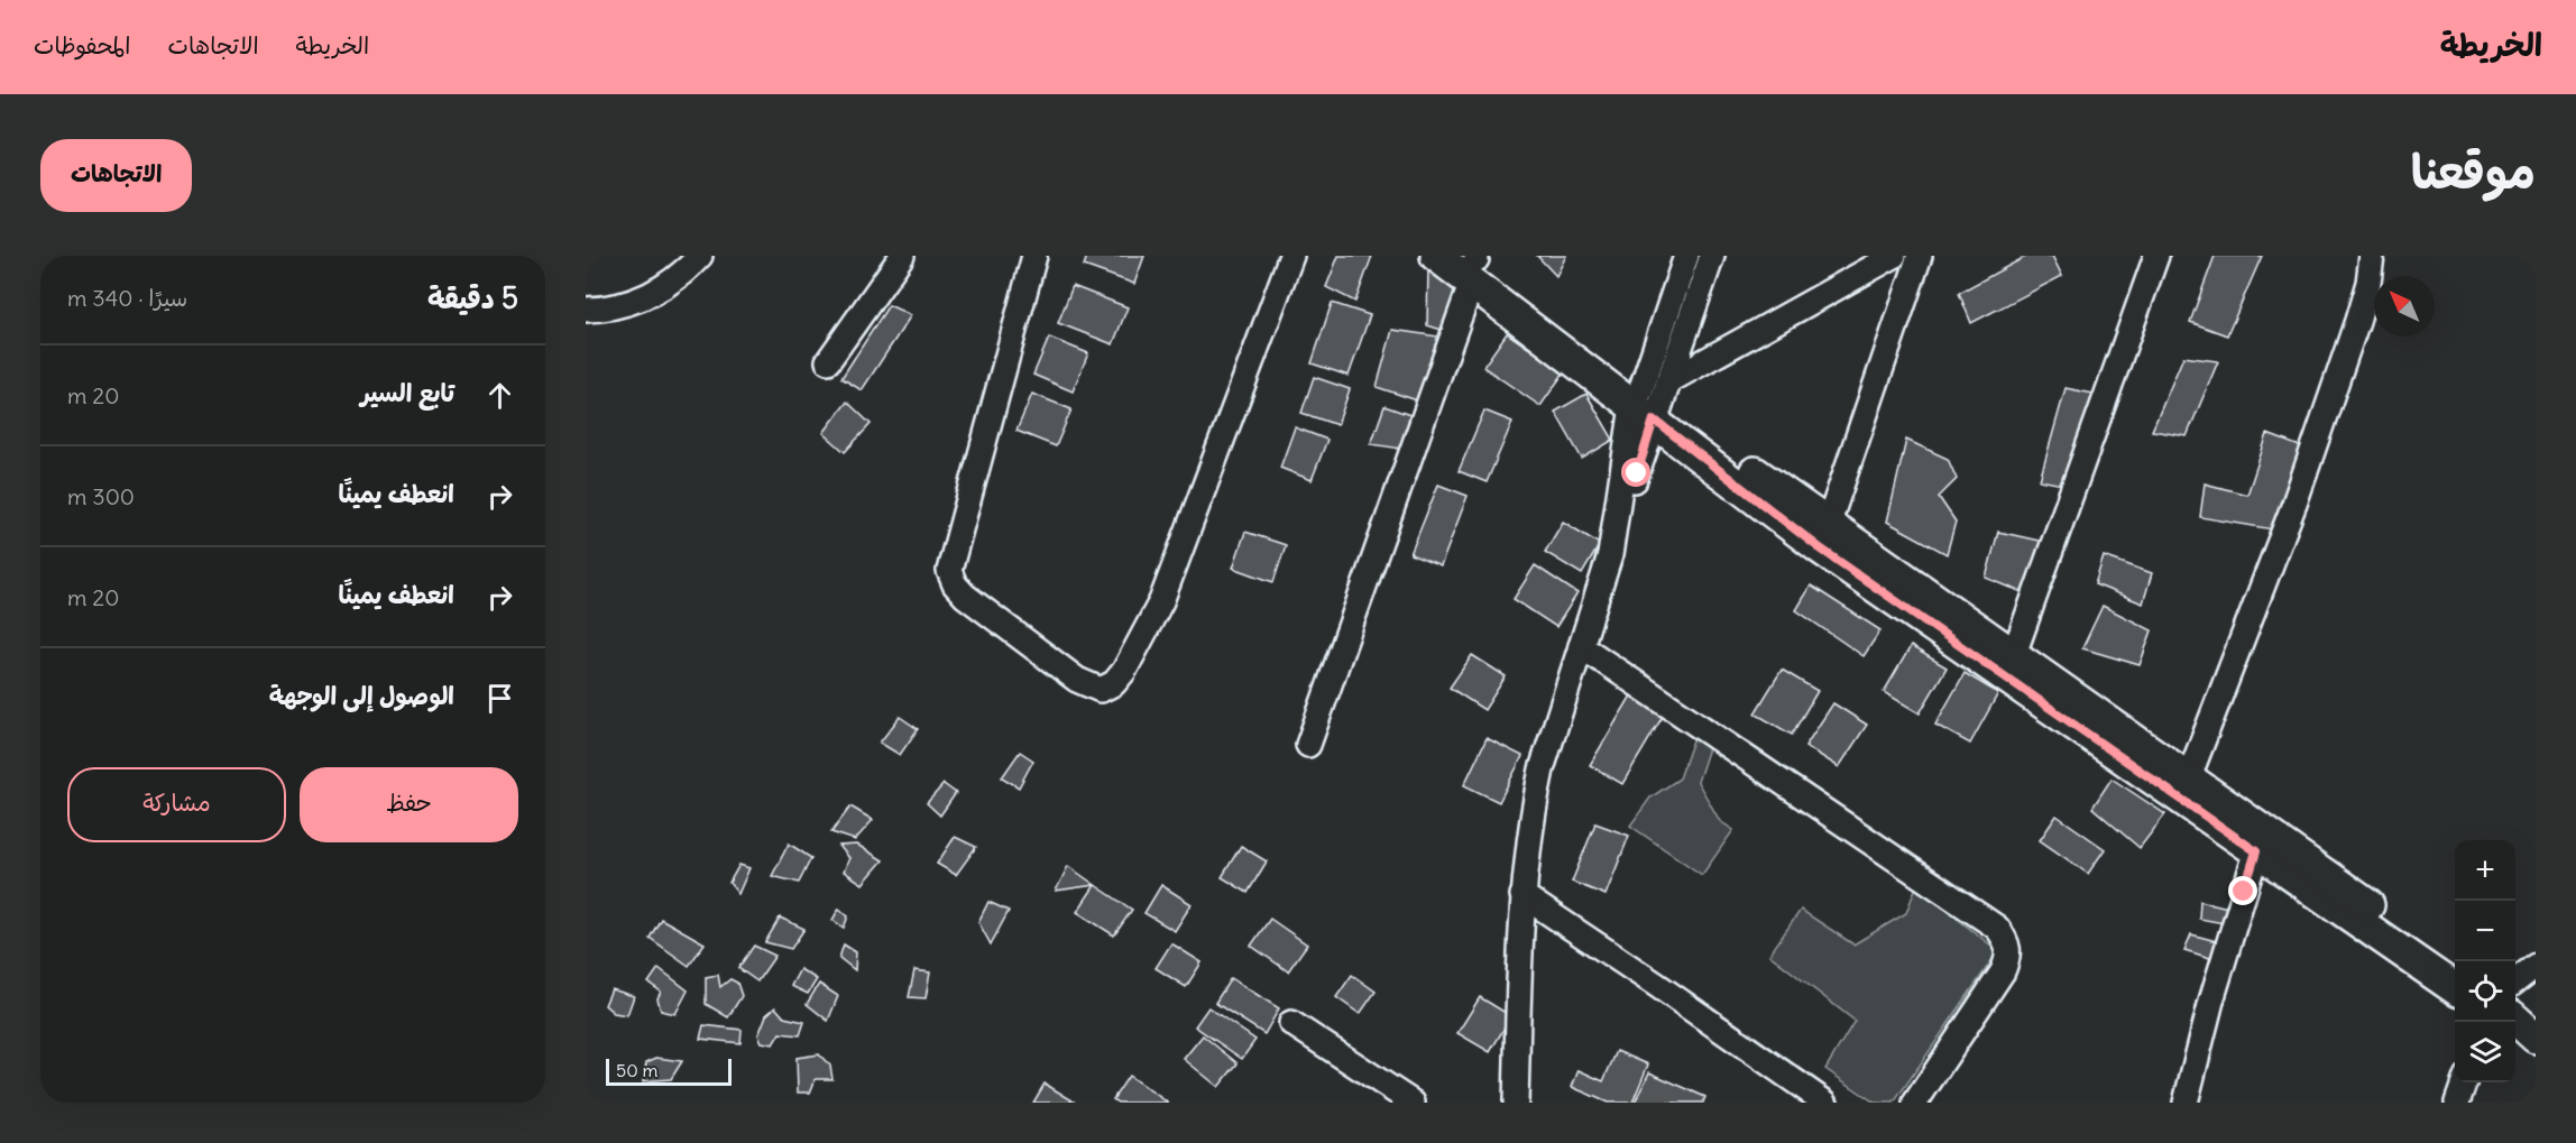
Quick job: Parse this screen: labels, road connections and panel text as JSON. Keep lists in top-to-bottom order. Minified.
{"scale_bar":"50 m","north":"top left","page":{"header":"الخريطة","nav":["الخريطة","الاتجاهات","المحفوظات"],"title":"موقعنا","buttons":["الاتجاهات",["حفظ","مشاركة"]],"heading":["5 دقيقة","سيرًا · 340 m"],"list":[["تابع السير","20 m"],["انعطف يمينًا","300 m"],["انعطف يمينًا","20 m"],"الوصول إلى الوجهة"],"map_buttons":["+","−"],"scale":"50 m"}}
